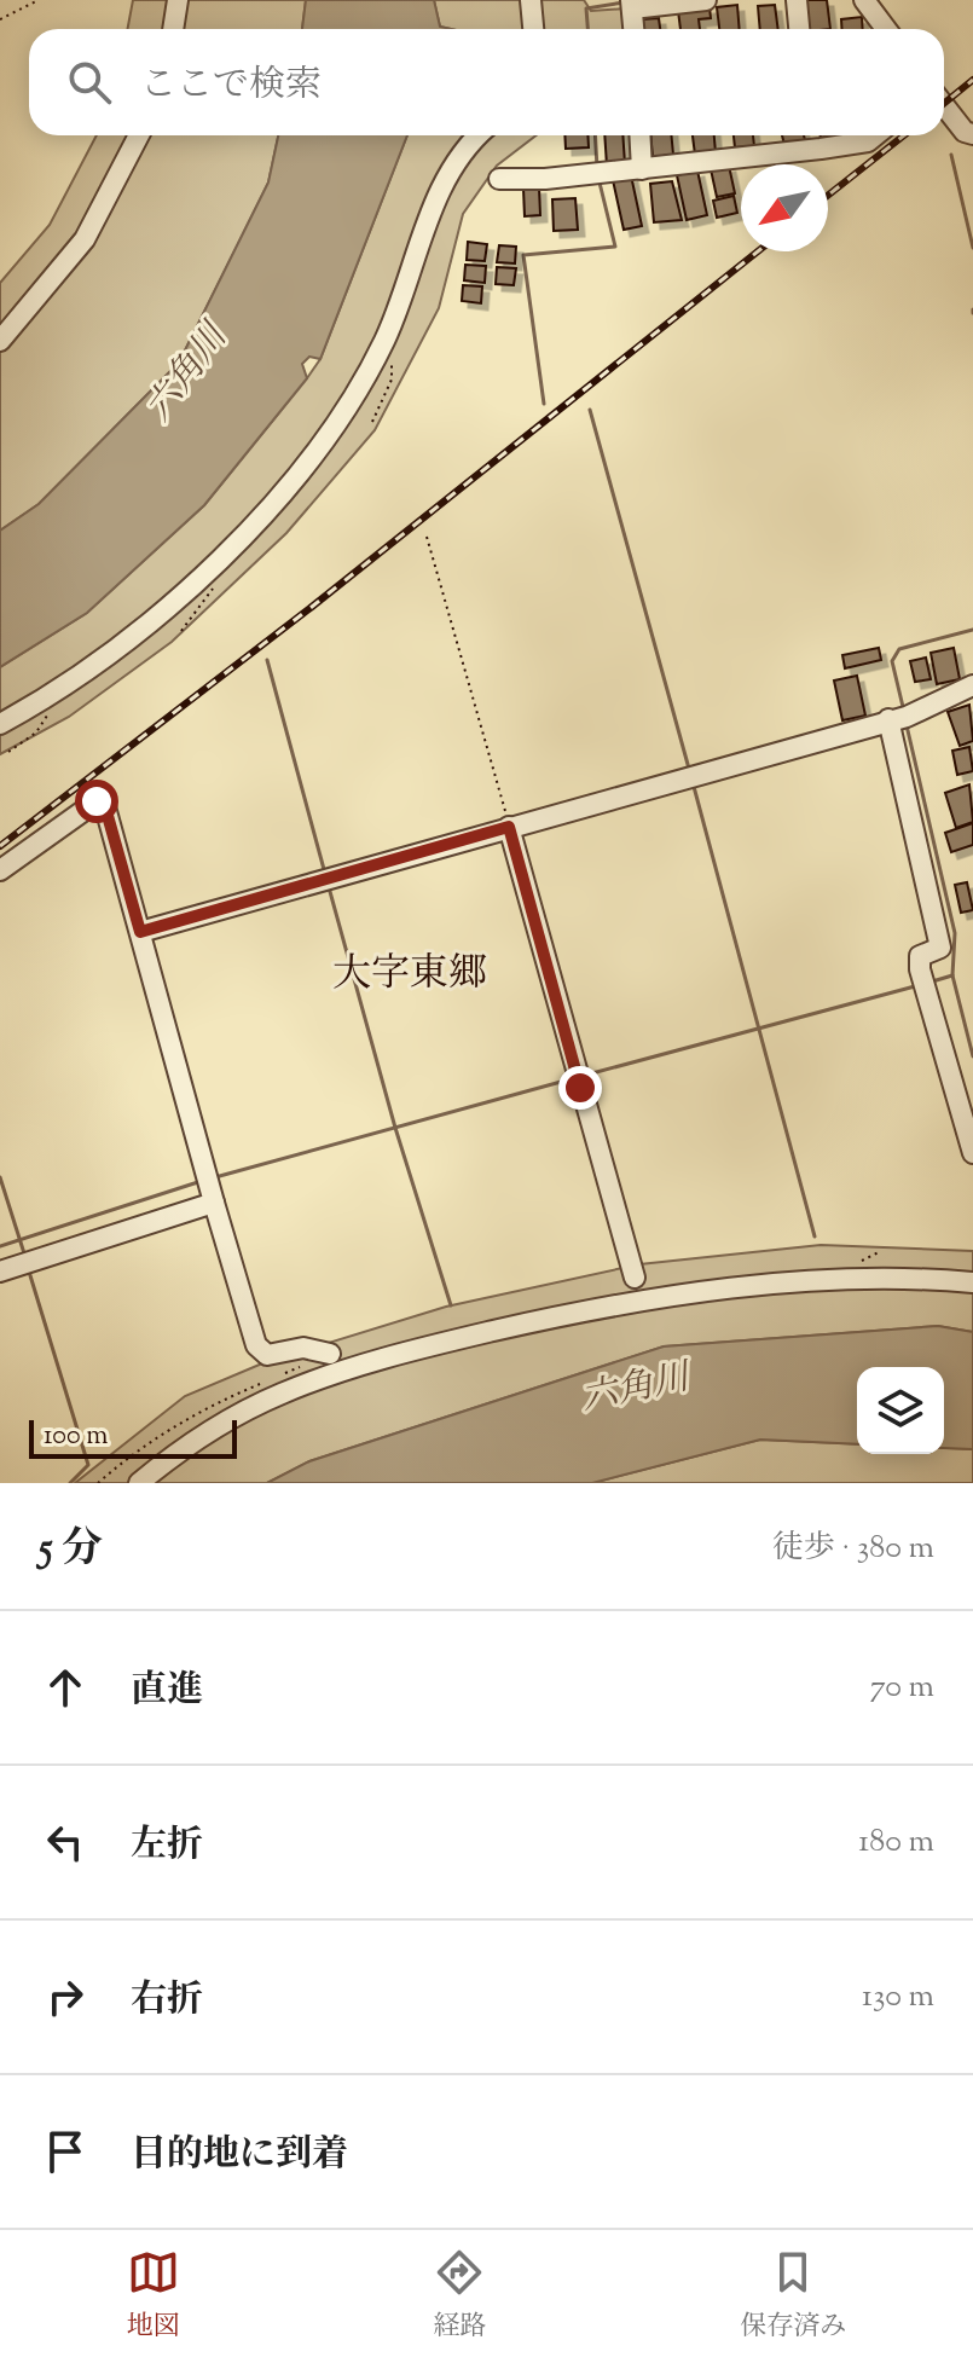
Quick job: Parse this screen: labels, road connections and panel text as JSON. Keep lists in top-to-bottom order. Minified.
{"districts":["大字東郷"],"water":["六角川"],"scale_bar":"100 m","north":"bottom left","page":{"search":"ここで検索","scale":"100 m","heading":["5 分","徒歩 · 380 m"],"list":[["直進","70 m"],["左折","180 m"],["右折","130 m"],"目的地に到着"],"nav":["地図","経路","保存済み"]}}
